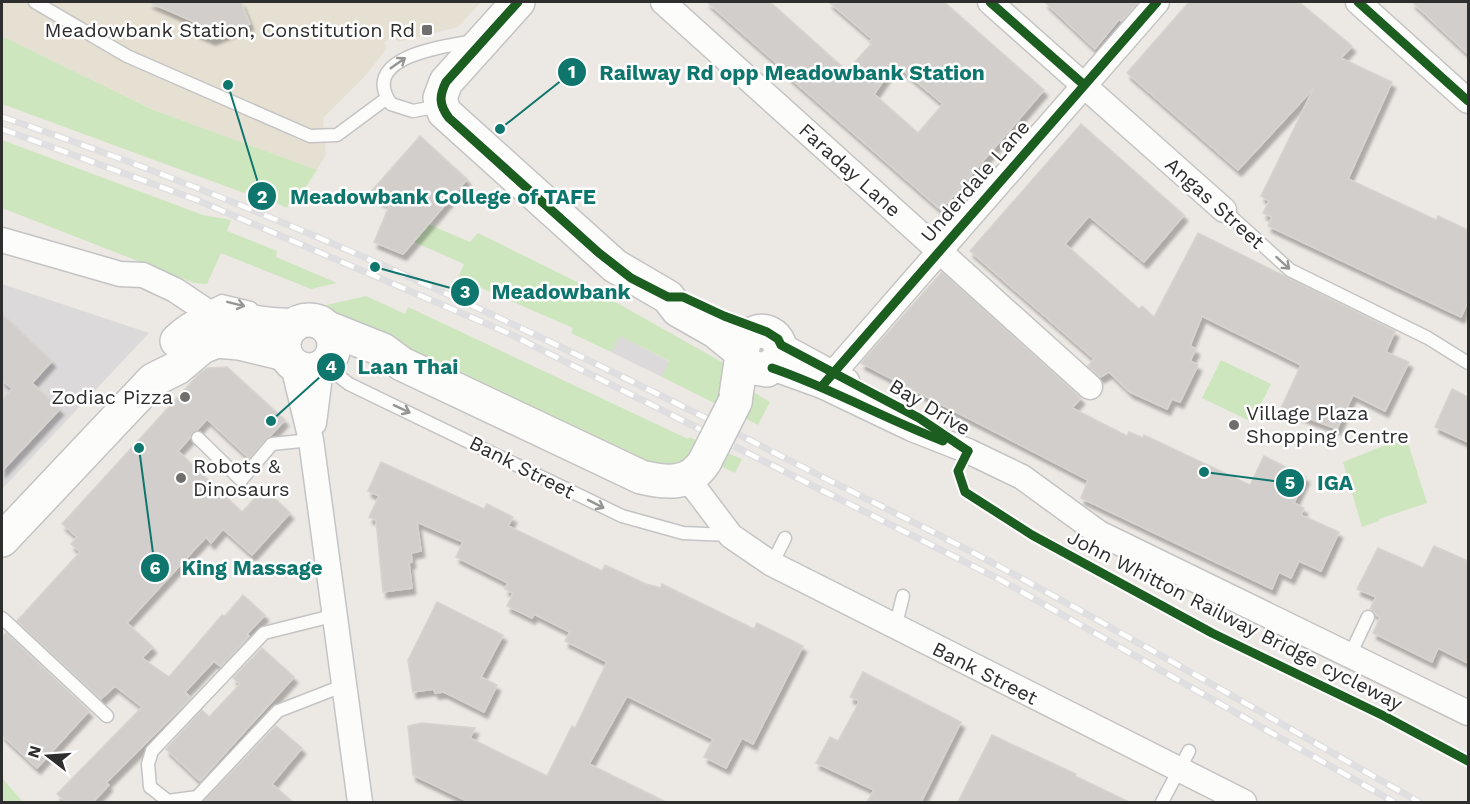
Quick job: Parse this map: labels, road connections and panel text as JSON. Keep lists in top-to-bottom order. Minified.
{"streets":{"main road":["Bank Street"],"street":["Faraday Lane","Underdale Lane","Angas Street","Bay Drive"],"cycle path":["John Whitton Railway Bridge cycleway"]},"crossings":[["Faraday Lane","Underdale Lane"],["Underdale Lane","Angas Street"],["Underdale Lane","Bay Drive"]],"one_way":["Angas Street"],"places":{"transit":["Meadowbank Station, Constitution Rd"],"other":["Meadowbank College of TAFE","Railway Rd opp Meadowbank Station","Meadowbank","Zodiac Pizza","Laan Thai","Village Plaza Shopping Centre","King Massage","IGA","Robots & Dinosaurs"]},"north":"left"}
